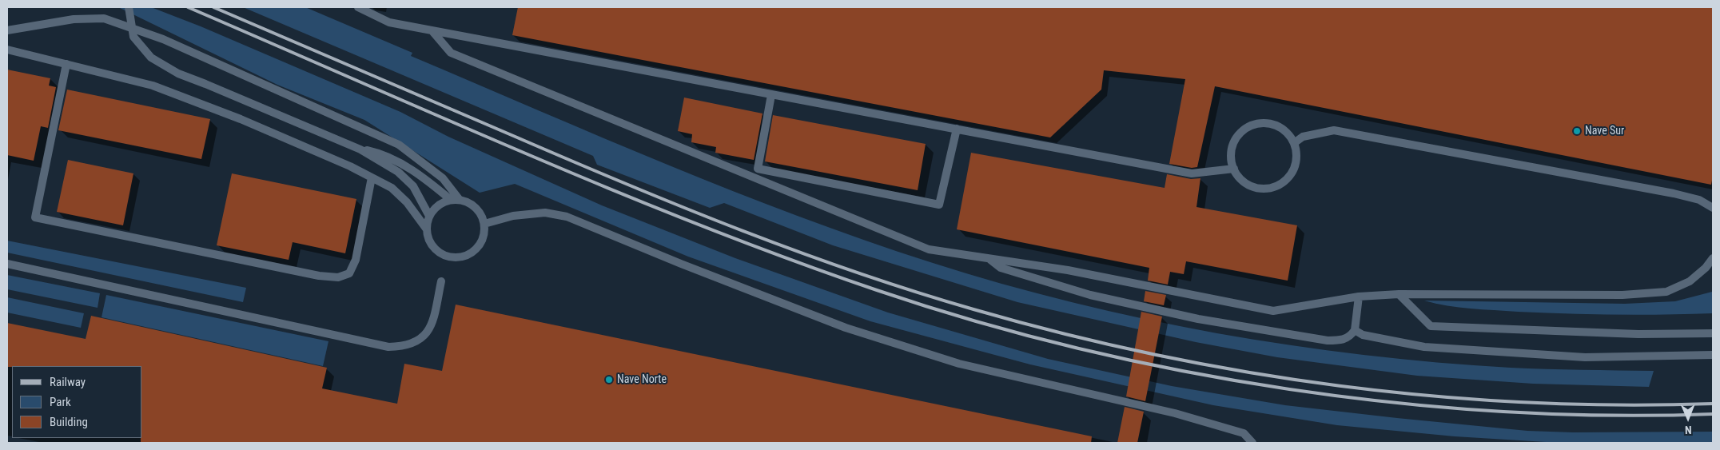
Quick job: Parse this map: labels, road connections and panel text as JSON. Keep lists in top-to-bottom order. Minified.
{"places":["Nave Sur","Nave Norte"],"legend":["Railway","Park","Building"],"north":"bottom"}
